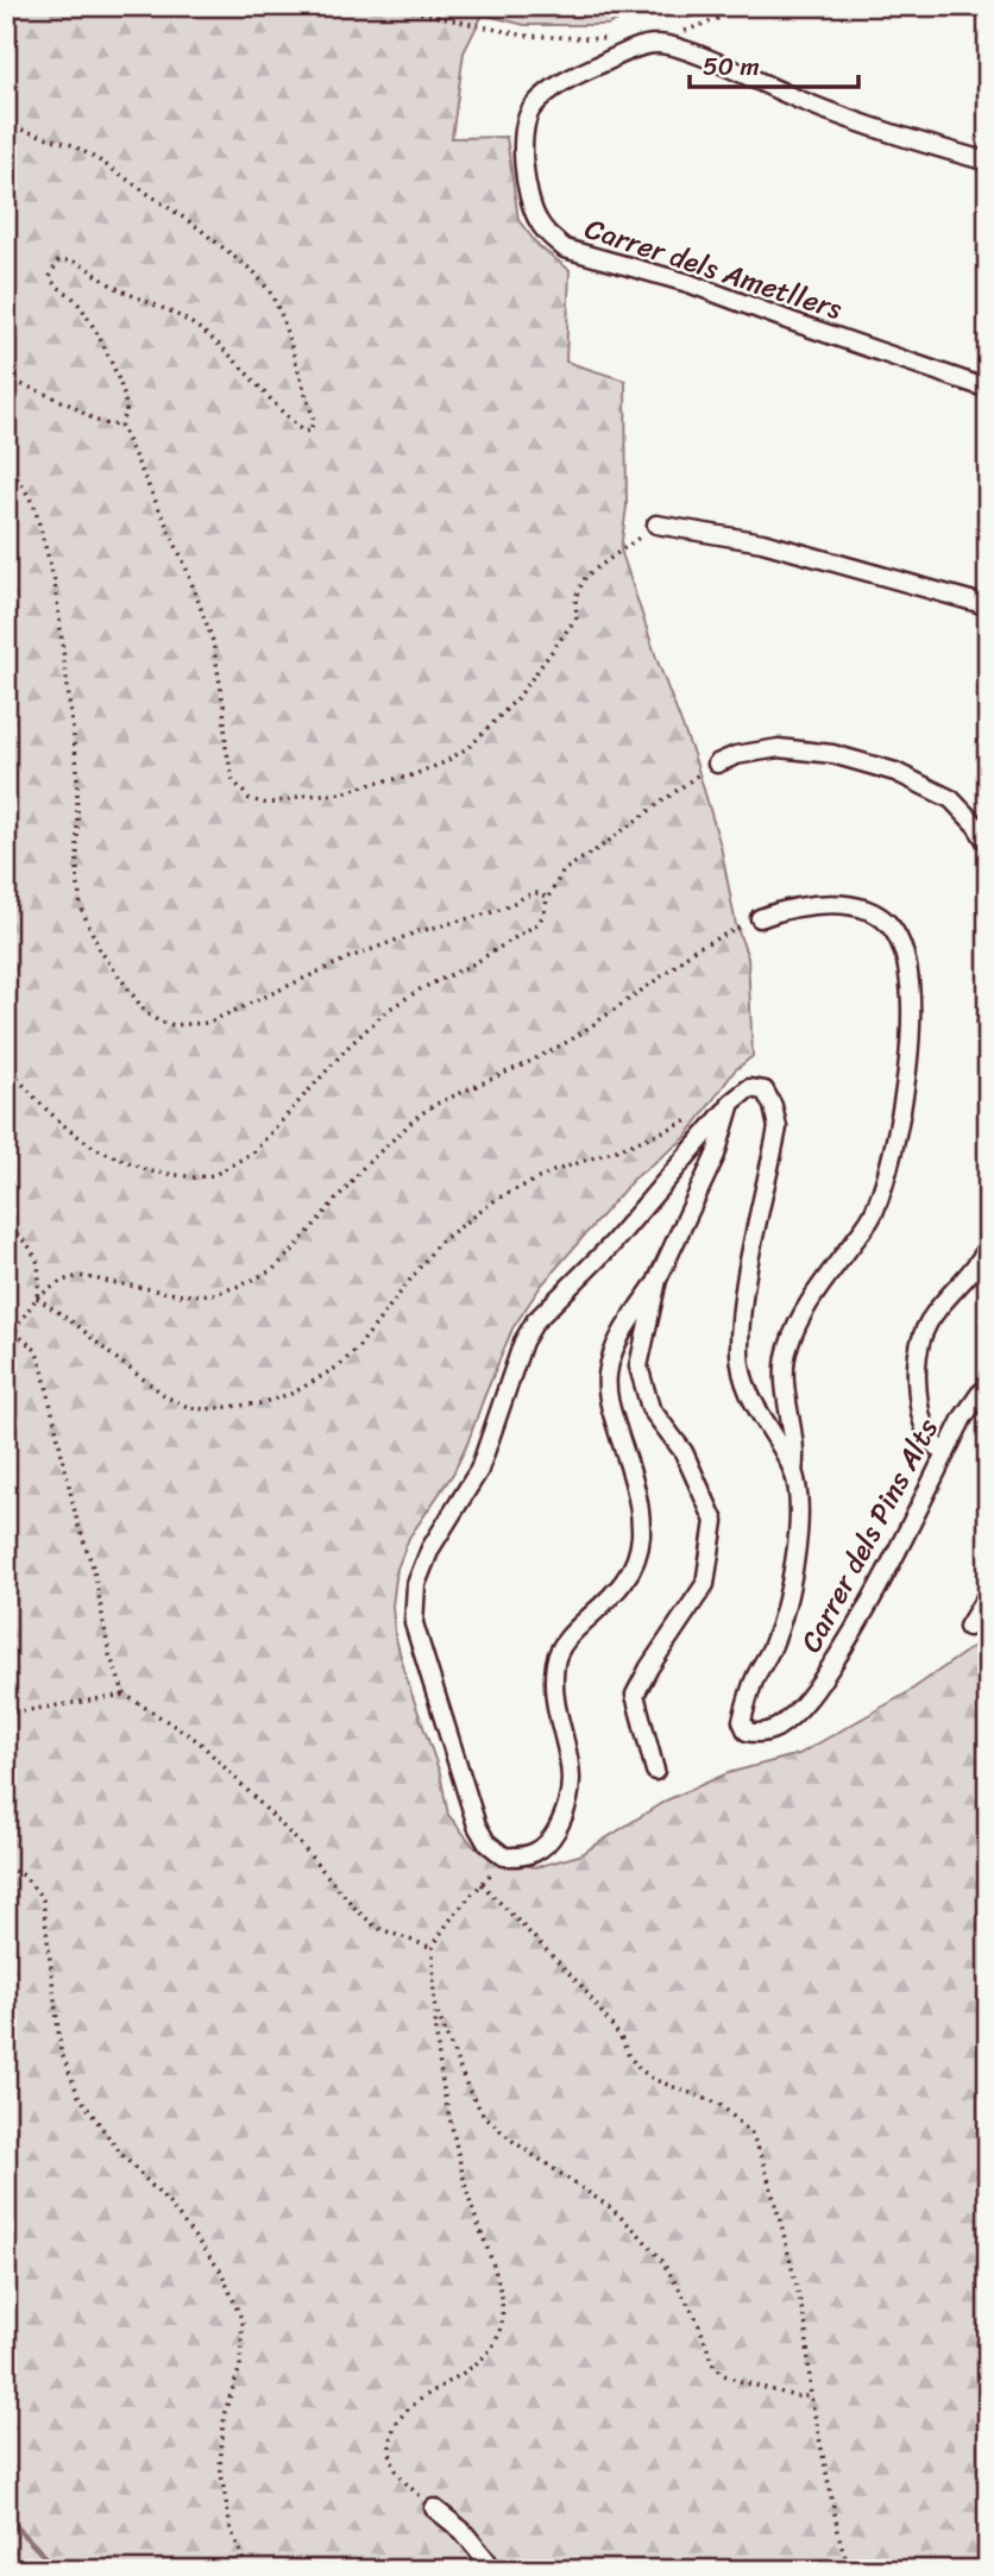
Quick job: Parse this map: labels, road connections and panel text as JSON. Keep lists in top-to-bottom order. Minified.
{"streets":{"street":["Carrer dels Ametllers","Carrer dels Pins Alts"]},"scale_bar":"50 m"}
